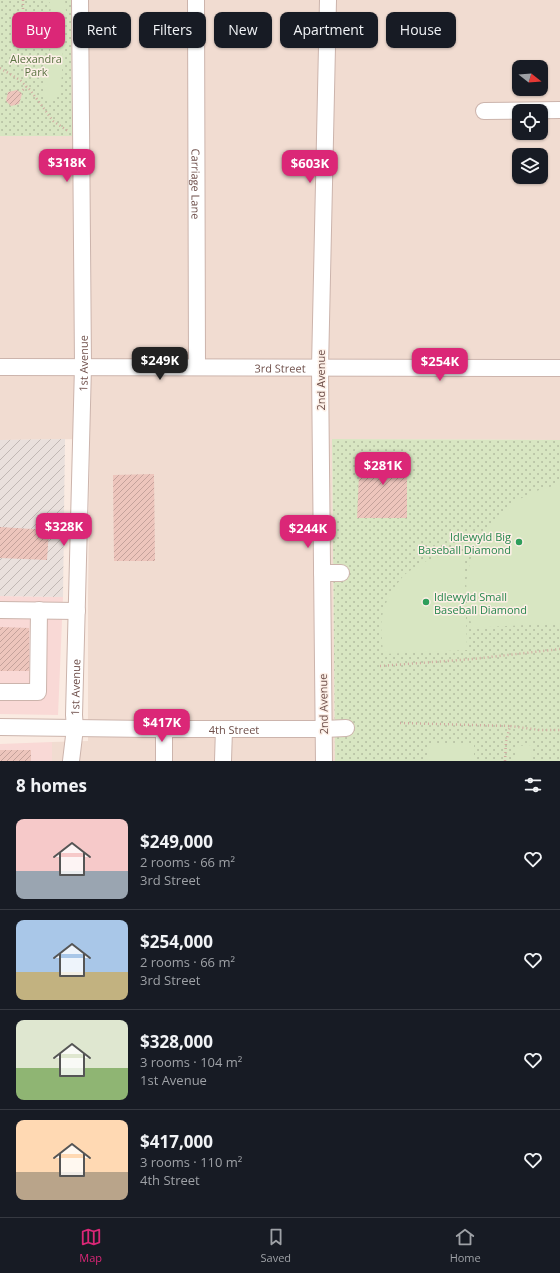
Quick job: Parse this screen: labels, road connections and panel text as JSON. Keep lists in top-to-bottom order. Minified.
{"streets":{"street":["Carriage Lane","1st Avenue","3rd Street","2nd Avenue","4th Street"]},"crossings":[["Carriage Lane","3rd Street"],["1st Avenue","3rd Street"],["1st Avenue","4th Street"],["3rd Street","2nd Avenue"],["2nd Avenue","4th Street"]],"parks":["Alexandra Park"],"places":["Idlewyld Big Baseball Diamond","Idlewyld Small Baseball Diamond"],"north":"right","page":{"chip":["Buy","Rent","Filters","New","Apartment","House"],"price":["$318K","$603K","$249K","$254K","$281K","$328K","$244K","$417K"],"heading":"8 homes","list":[{"name":"$249,000","note":"2 rooms · 66 m² · 3rd Street"},{"name":"$254,000","note":"2 rooms · 66 m² · 3rd Street"},{"name":"$328,000","note":"3 rooms · 104 m² · 1st Avenue"},{"name":"$417,000","note":"3 rooms · 110 m² · 4th Street"}],"tabs":["Map","Saved","Home"]}}
